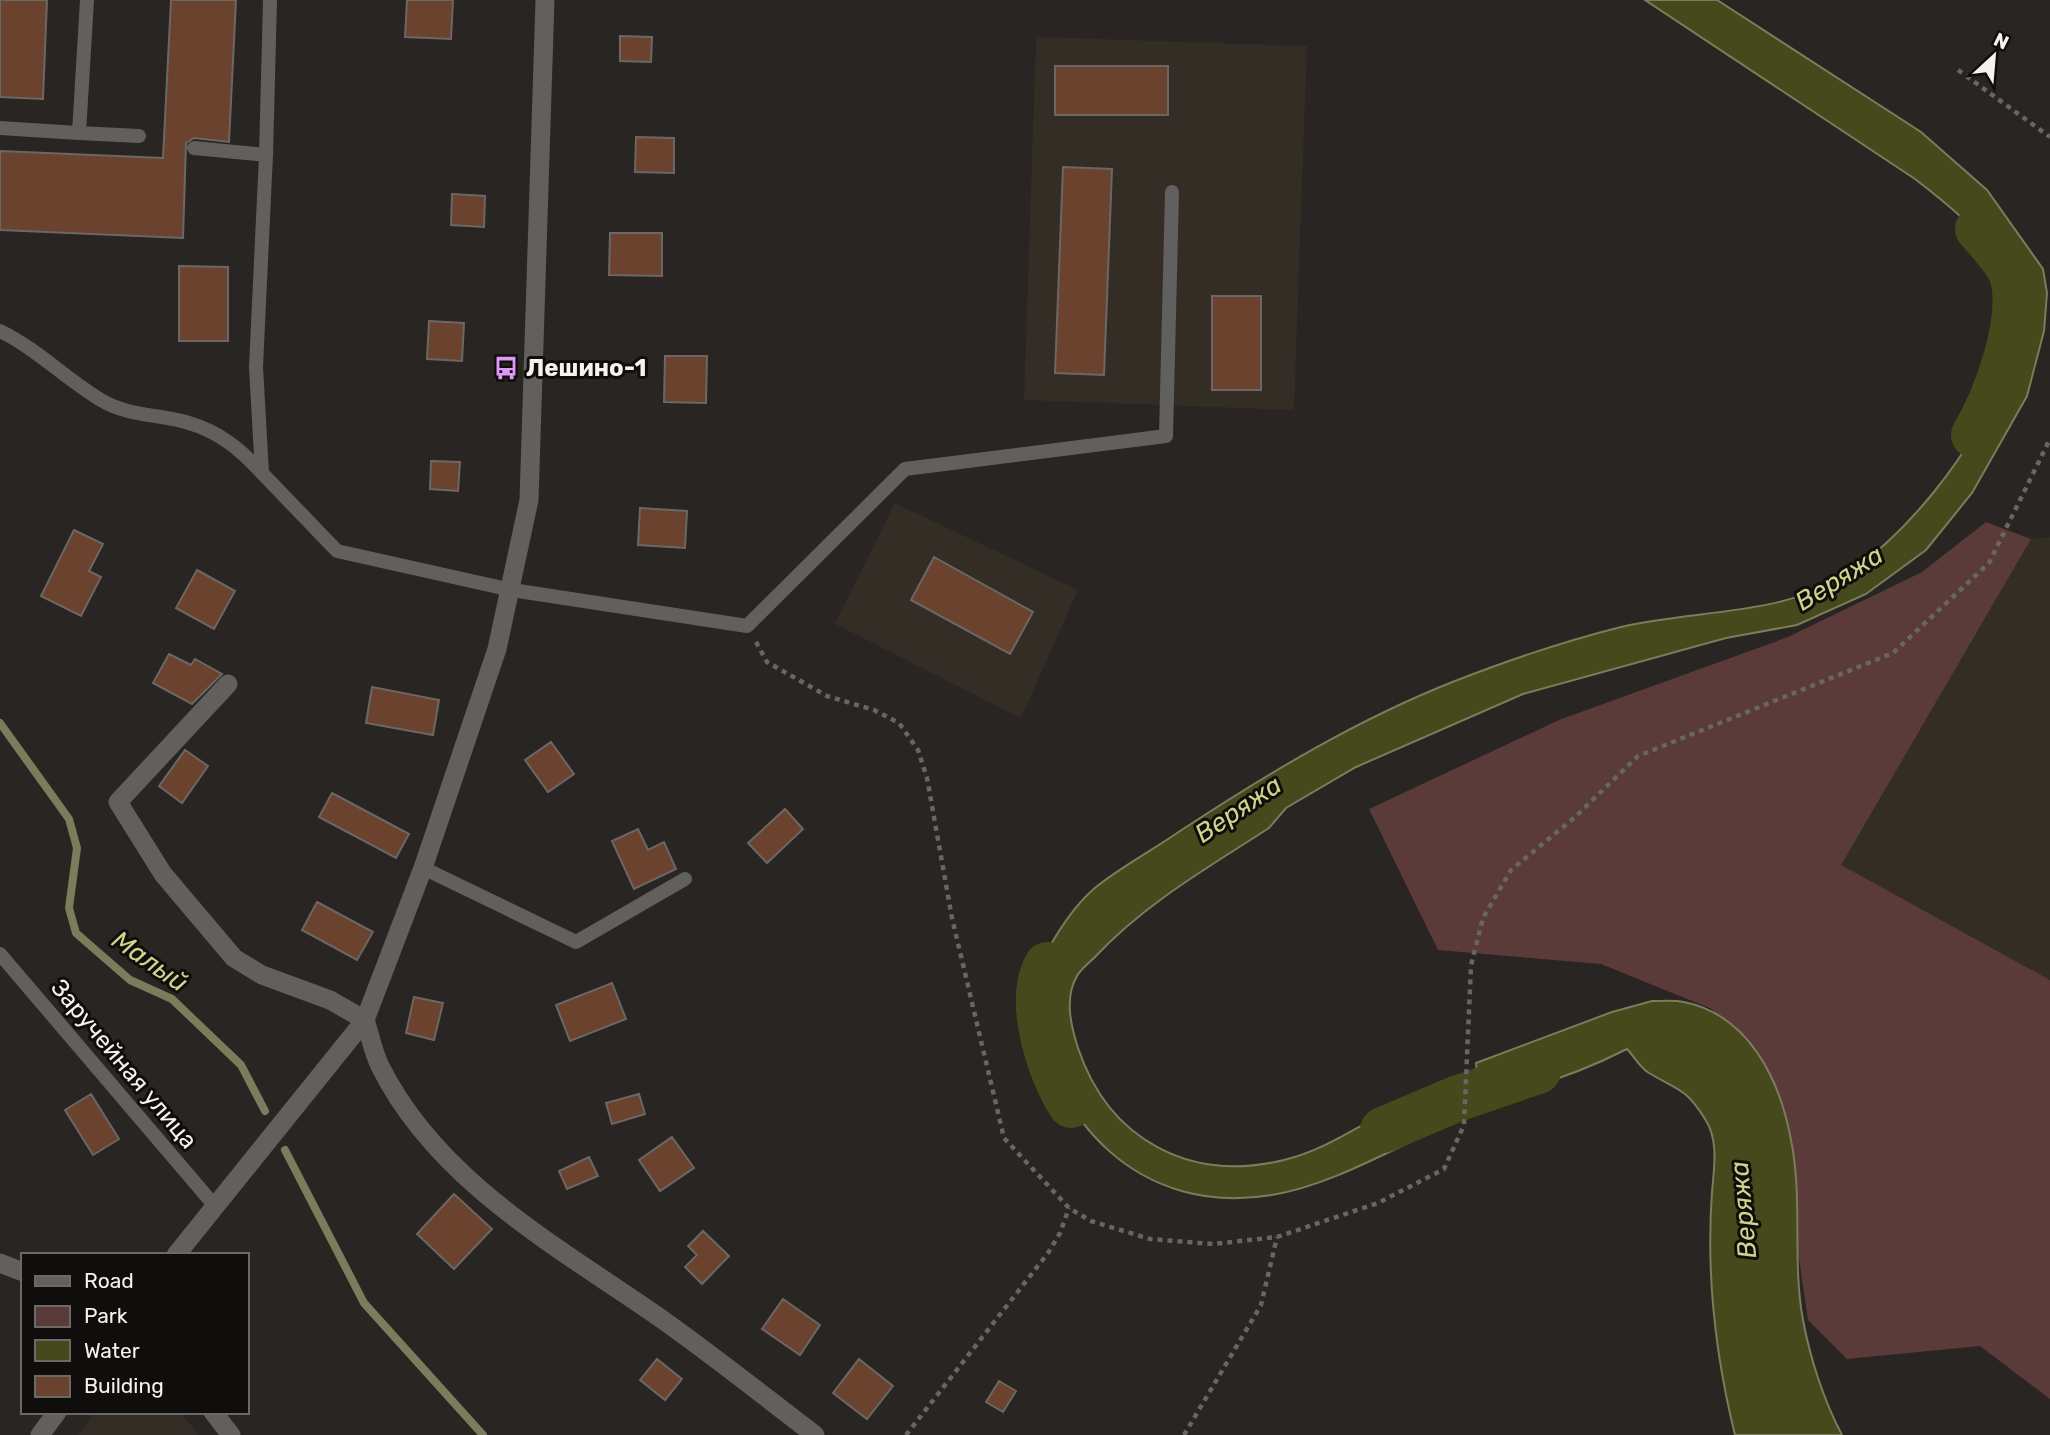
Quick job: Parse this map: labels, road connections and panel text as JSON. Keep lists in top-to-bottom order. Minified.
{"streets":{"lane":["Заручейная улица"]},"water":["Веряжа","Малый"],"places":{"bus stop":["Лешино-1"]},"legend":["Road","Park","Water","Building"],"north":"top right"}
